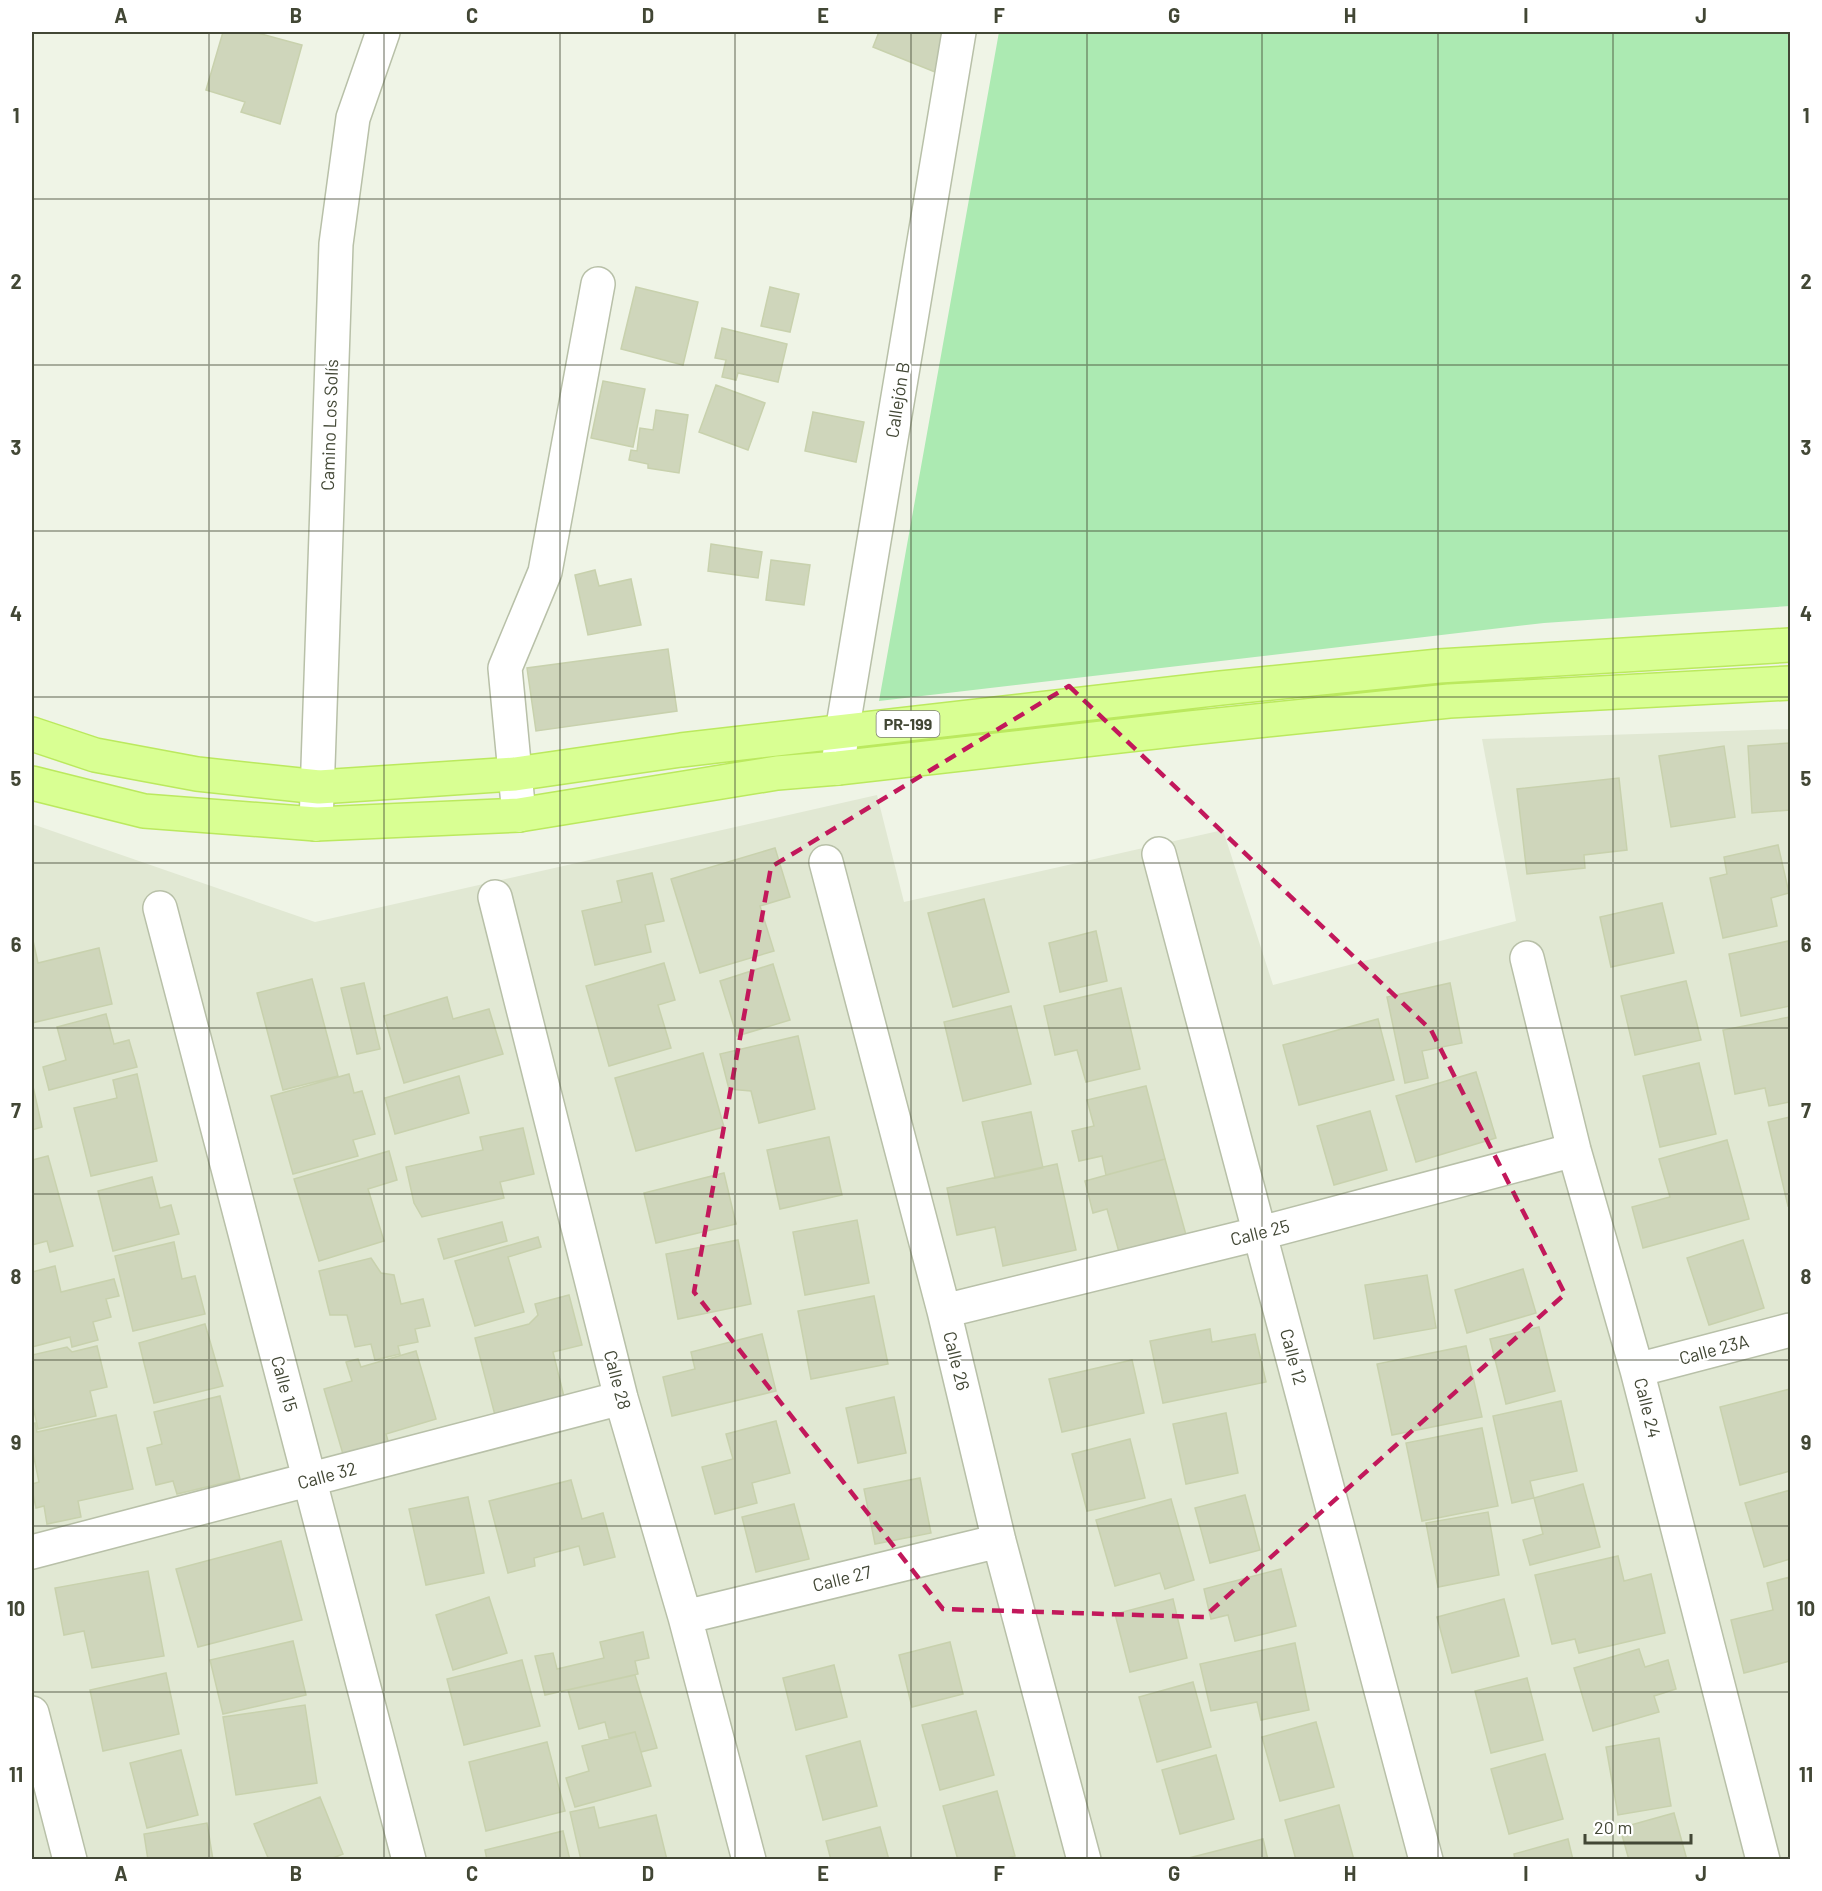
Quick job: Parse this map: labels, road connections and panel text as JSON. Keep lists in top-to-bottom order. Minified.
{"streets":{"main road":["PR-199"],"street":["Callejón B","Camino Los Solís","Calle 25","Calle 23A","Calle 12","Calle 26","Calle 28","Calle 15","Calle 24","Calle 32","Calle 27"]},"crossings":[["Callejón B","PR-199"],["Camino Los Solís","PR-199"],["Calle 25","Calle 12"],["Calle 25","Calle 26"],["Calle 25","Calle 24"],["Calle 23A","Calle 24"],["Calle 26","Calle 27"],["Calle 28","Calle 32"],["Calle 28","Calle 27"],["Calle 15","Calle 32"]],"scale_bar":"20 m","grid":{"columns":["A","B","C","D","E","F","G","H","I","J"],"rows":["1","2","3","4","5","6","7","8","9","10","11"]}}
